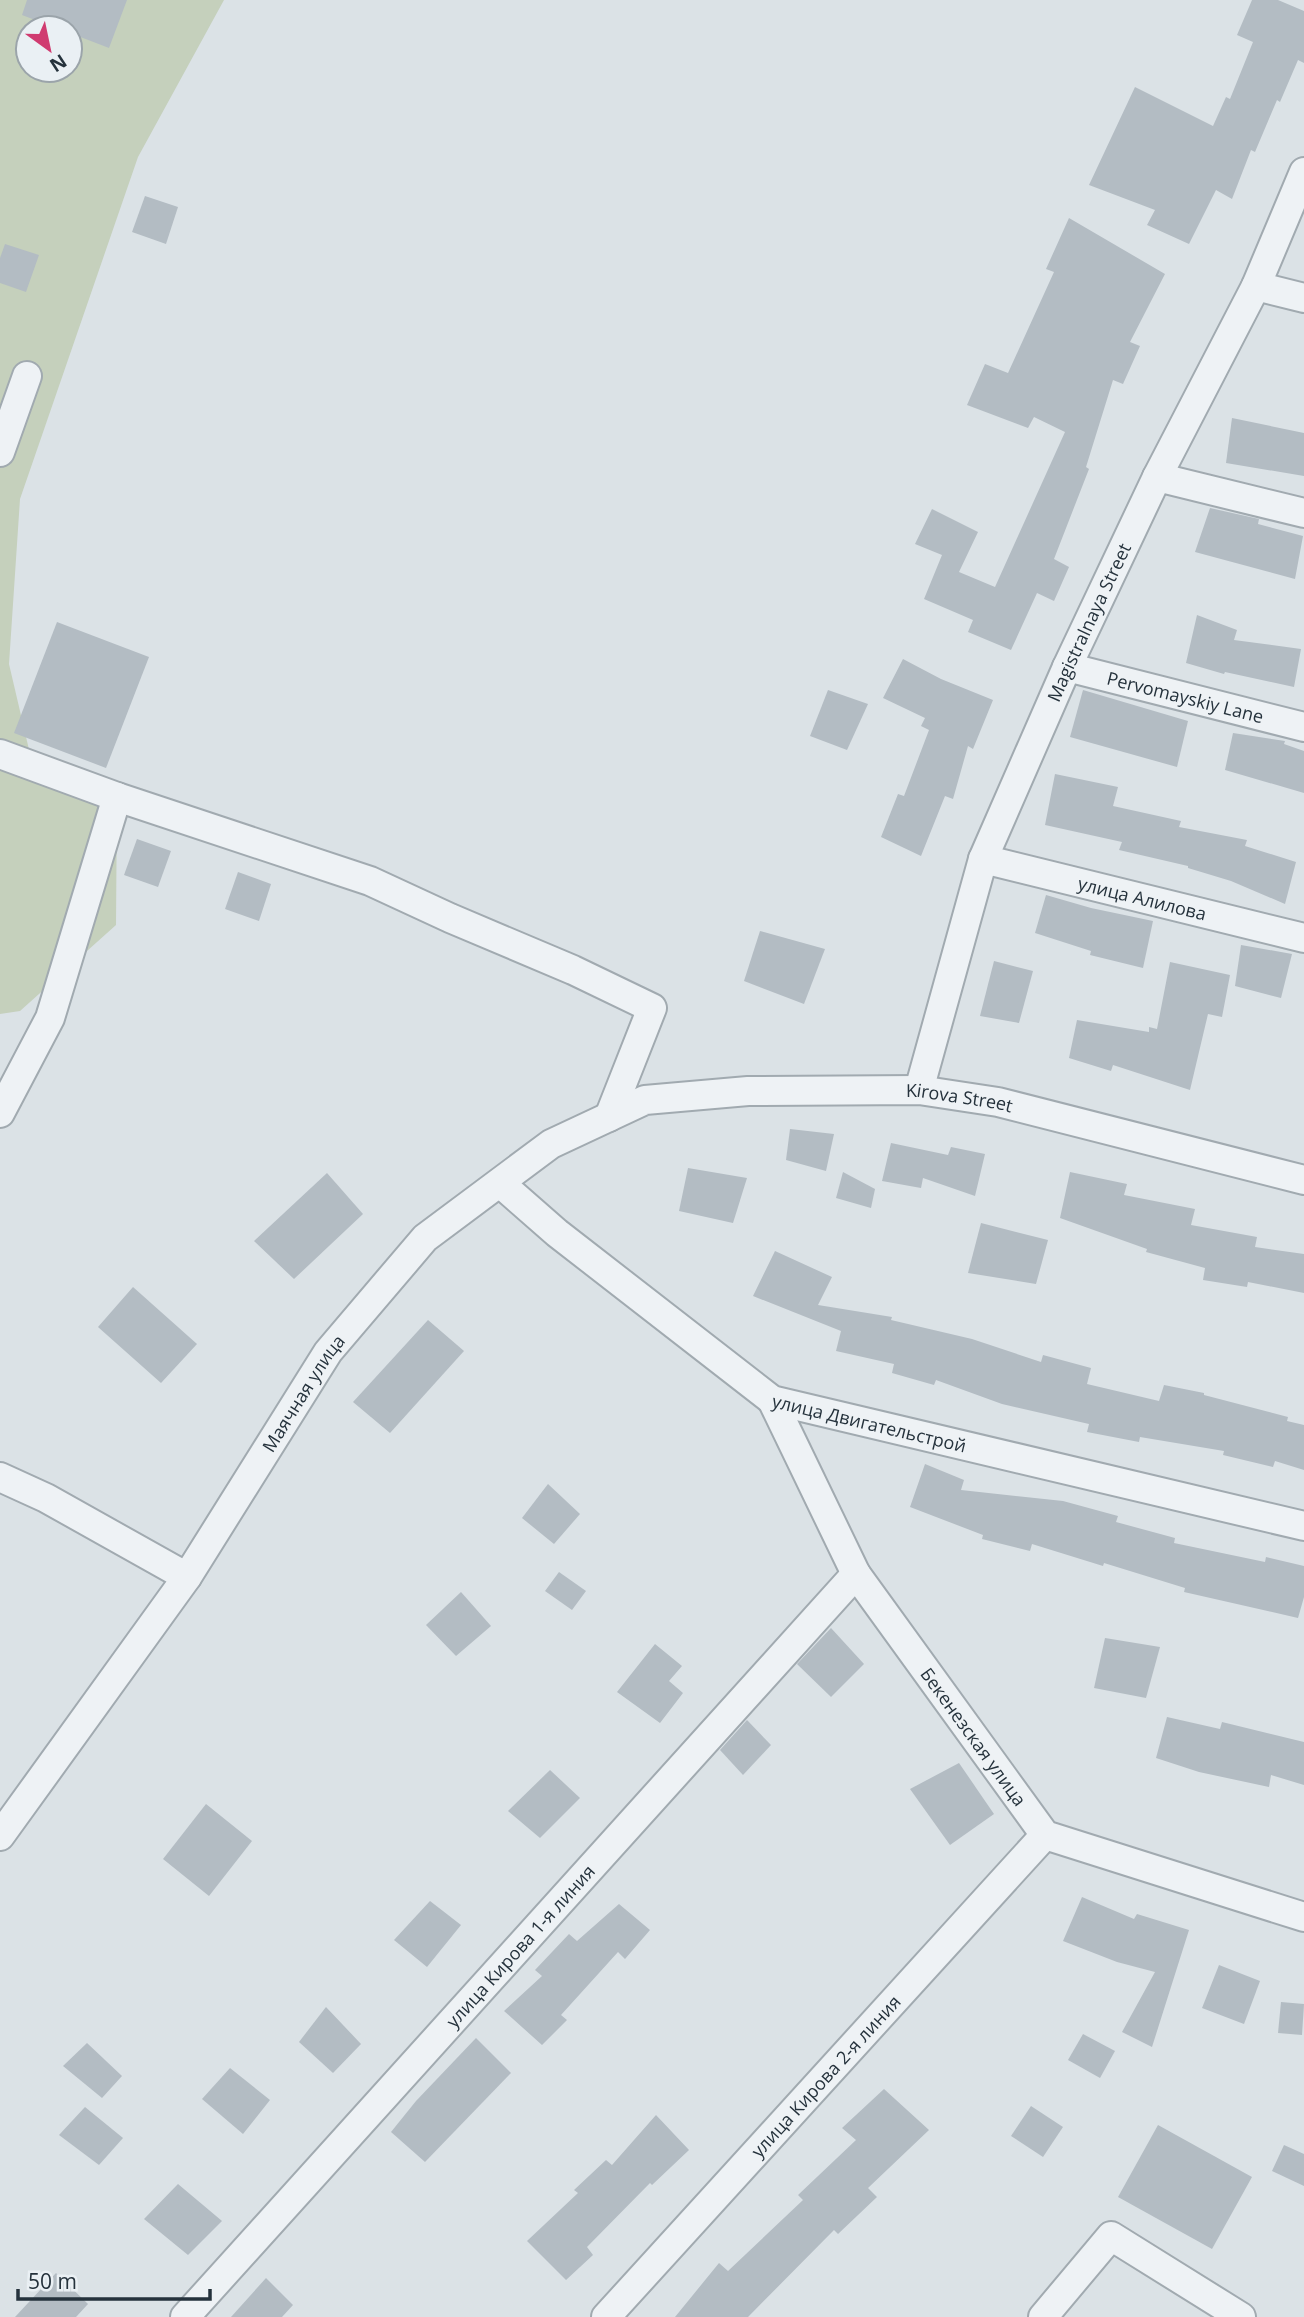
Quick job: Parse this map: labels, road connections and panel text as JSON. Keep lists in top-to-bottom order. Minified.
{"streets":{"street":["Magistralnaya Street","Pervomayskiy Lane","улица Алилова","Kirova Street","Маячная улица","улица Двигательстрой","Бекенезская улица","улица Кирова 1-я линия","улица Кирова 2-я линия"]},"crossings":[["Magistralnaya Street","Pervomayskiy Lane"],["Magistralnaya Street","улица Алилова"],["Magistralnaya Street","Kirova Street"],["Kirova Street","Маячная улица"],["Маячная улица","улица Двигательстрой"],["улица Двигательстрой","Бекенезская улица"],["Бекенезская улица","улица Кирова 1-я линия"],["Бекенезская улица","улица Кирова 2-я линия"]],"scale_bar":"50 m","north":"bottom right"}
